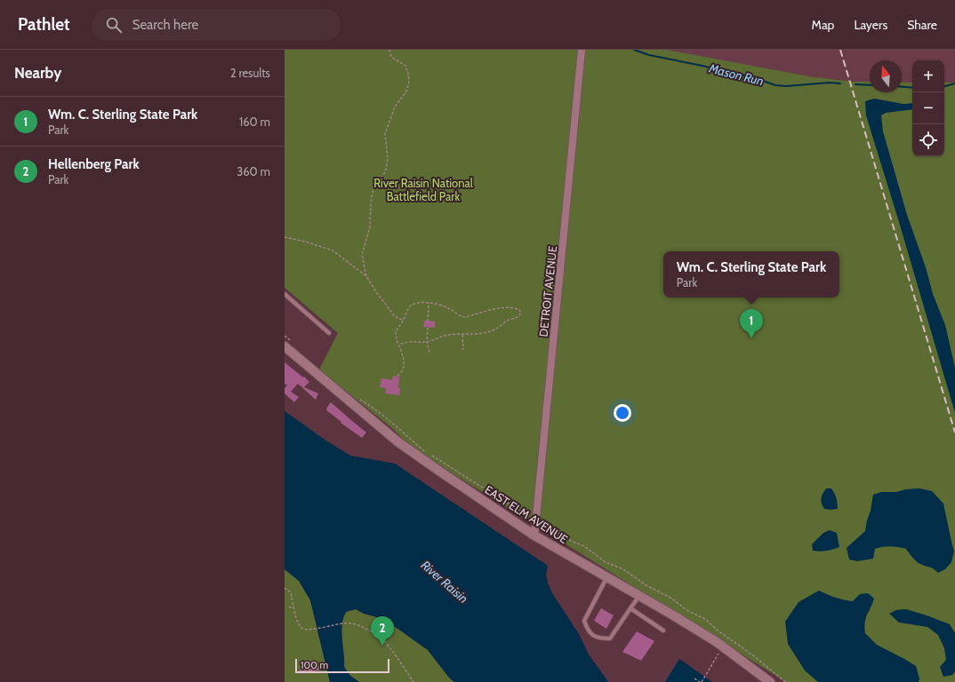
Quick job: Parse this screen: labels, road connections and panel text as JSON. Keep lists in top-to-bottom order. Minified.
{"streets":{"main road":["EAST ELM AVENUE"],"street":["DETROIT AVENUE"]},"crossings":[["DETROIT AVENUE","EAST ELM AVENUE"]],"water":["Mason Run","River Raisin"],"parks":["River Raisin National Battlefield Park"],"scale_bar":"100 m","north":"top","page":{"header":"Pathlet","search":"Search here","nav":["Map","Layers","Share"],"heading":["Nearby","2 results"],"map_buttons":["+","−"],"list":[{"mark":"1","name":"Wm. C. Sterling State Park","note":"Park","value":"160 m"},{"mark":"2","name":"Hellenberg Park","note":"Park","value":"360 m"}],"popup":["Wm. C. Sterling State Park","Park"],"pins":["1","2"],"scale":"100 m"}}
